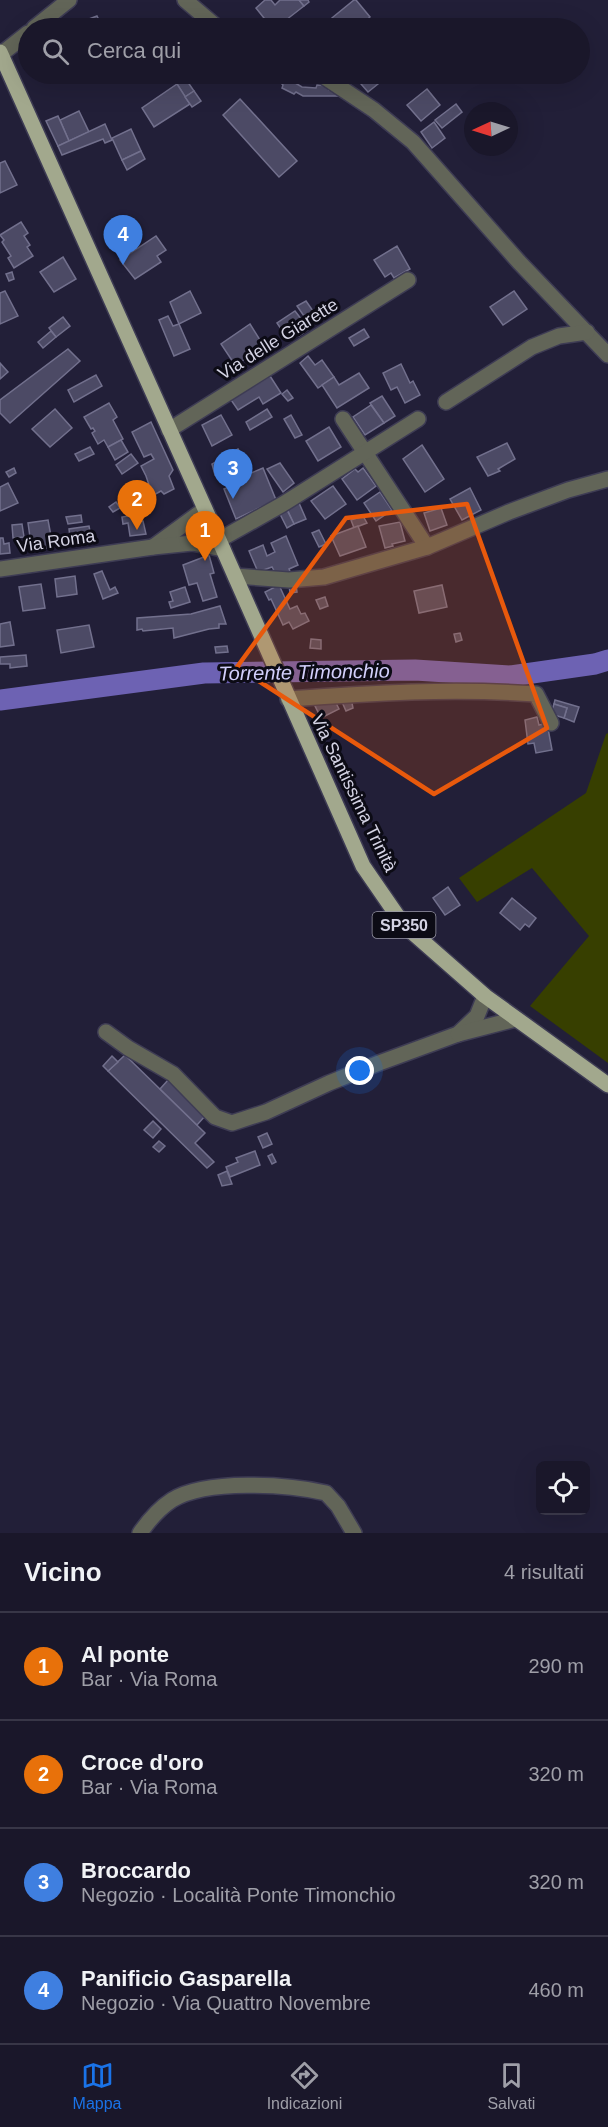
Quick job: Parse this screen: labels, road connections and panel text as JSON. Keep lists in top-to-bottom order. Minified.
{"streets":{"main road":["Via Santissima Trinità","SP350"],"street":["Via delle Giarette","Via Roma"]},"crossings":[["Via delle Giarette","SP350"],["Via Roma","SP350"],["Via Santissima Trinità","SP350"]],"water":["Torrente Timonchio"],"north":"left","page":{"search":"Cerca qui","pins":["4","3","2","1"],"heading":["Vicino","4 risultati"],"list":[{"mark":"1","name":"Al ponte","note":"Bar · Via Roma","value":"290 m"},{"mark":"2","name":"Croce d'oro","note":"Bar · Via Roma","value":"320 m"},{"mark":"3","name":"Broccardo","note":"Negozio · Località Ponte Timonchio","value":"320 m"},{"mark":"4","name":"Panificio Gasparella","note":"Negozio · Via Quattro Novembre","value":"460 m"}],"nav":["Mappa","Indicazioni","Salvati"]}}
